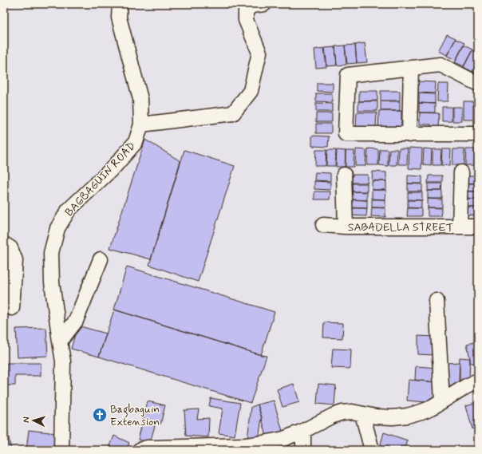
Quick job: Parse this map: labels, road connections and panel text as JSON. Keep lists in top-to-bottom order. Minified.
{"streets":{"street":["BAGBAGUIN ROAD","SABADELLA STREET"]},"places":{"church":["Bagbaguin Extension"]},"north":"left"}
